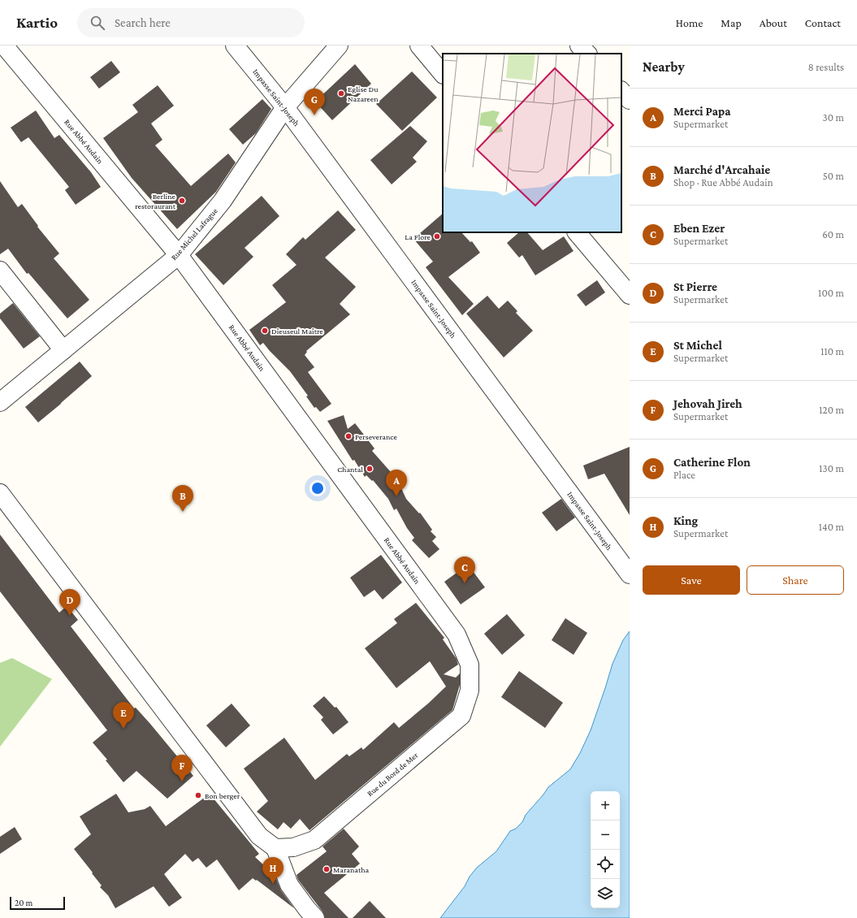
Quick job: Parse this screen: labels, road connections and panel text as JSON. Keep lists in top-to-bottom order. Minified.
{"streets":{"street":["Impasse Saint-Joseph","Rue Abbé Audain","Rue Michel Lafrague","Rue du Bord de Mer"]},"crossings":[["Impasse Saint-Joseph","Rue Michel Lafrague"],["Rue Abbé Audain","Rue Michel Lafrague"],["Rue Abbé Audain","Rue du Bord de Mer"]],"places":["Eglise Du Nazareen","Berline restoraurant","La Flore","Dieuseul Maitre","Perseverance","Chantal","Bon berger","Maranatha"],"scale_bar":"20 m","page":{"header":"Kartio","search":"Search here","nav":["Home","Map","About","Contact"],"heading":["Nearby","8 results"],"list":[{"mark":"A","name":"Merci Papa","note":"Supermarket","value":"30 m"},{"mark":"B","name":"Marché d'Arcahaie","note":"Shop · Rue Abbé Audain","value":"50 m"},{"mark":"C","name":"Eben Ezer","note":"Supermarket","value":"60 m"},{"mark":"D","name":"St Pierre","note":"Supermarket","value":"100 m"},{"mark":"E","name":"St Michel","note":"Supermarket","value":"110 m"},{"mark":"F","name":"Jehovah Jireh","note":"Supermarket","value":"120 m"},{"mark":"G","name":"Catherine Flon","note":"Place","value":"130 m"},{"mark":"H","name":"King","note":"Supermarket","value":"140 m"}],"pins":["G","A","B","C","D","E","F","H"],"buttons":["Save","Share"],"map_buttons":["+","−"],"scale":"20 m"}}
